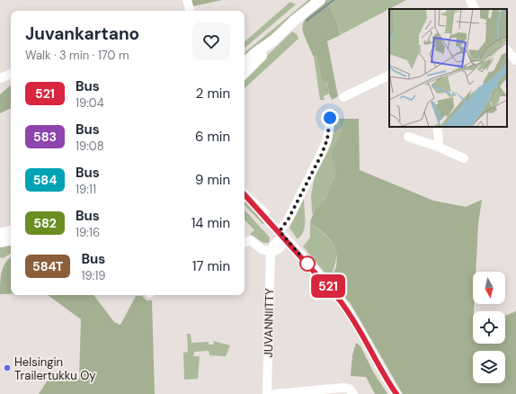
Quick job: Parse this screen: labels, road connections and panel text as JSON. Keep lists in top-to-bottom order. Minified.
{"streets":{"street":["JUVANNIITTY"]},"places":["Helsingin Trailertukku Oy"],"lines":["bus line 521"],"north":"bottom","page":{"on_map":"521","heading":["Juvankartano","Walk · 3 min · 170 m"],"list":[{"mark":"521","name":"Bus","note":"19:04","value":"2 min"},{"mark":"583","name":"Bus","note":"19:08","value":"6 min"},{"mark":"584","name":"Bus","note":"19:11","value":"9 min"},{"mark":"582","name":"Bus","note":"19:16","value":"14 min"},{"mark":"584T","name":"Bus","note":"19:19","value":"17 min"}]}}
